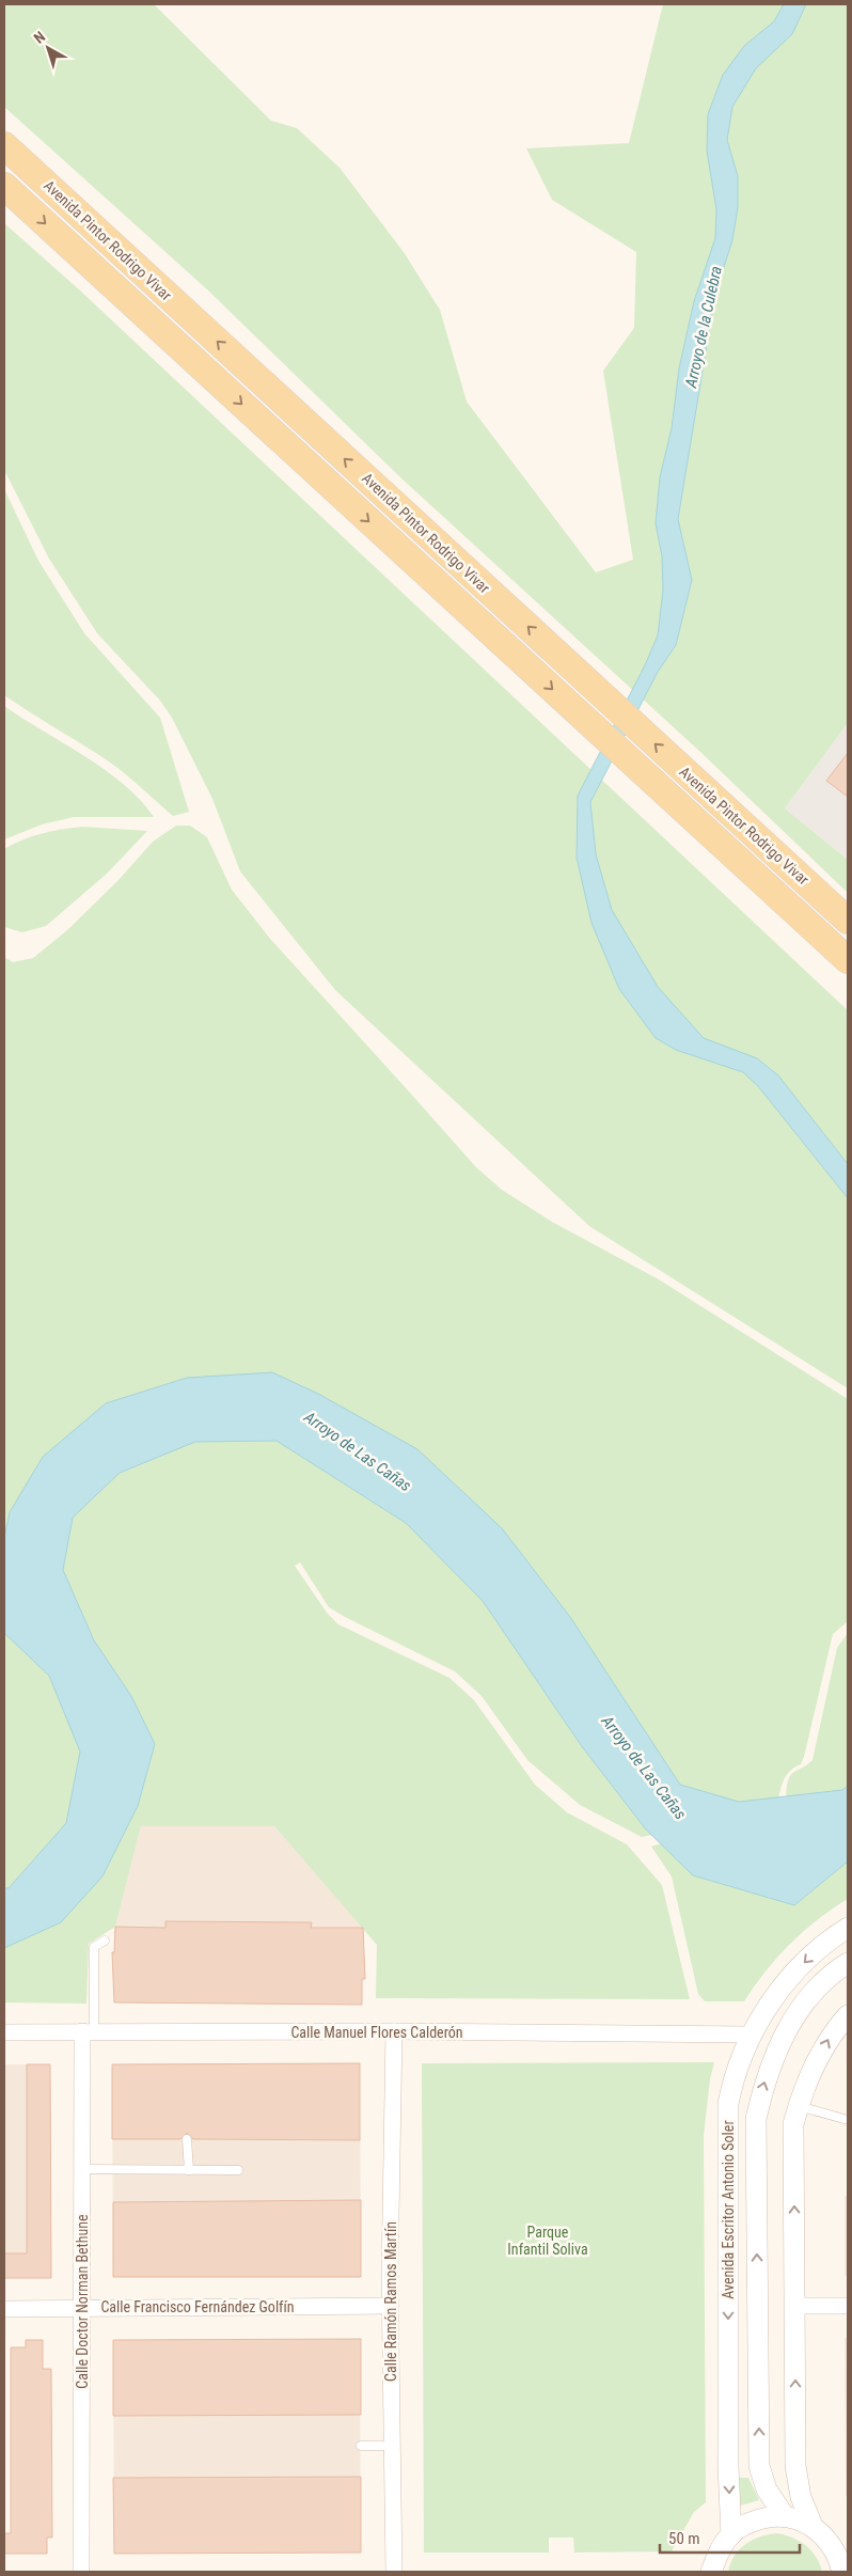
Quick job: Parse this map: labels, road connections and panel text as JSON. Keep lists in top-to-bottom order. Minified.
{"streets":{"main road":["Avenida Pintor Rodrigo Vivar"],"street":["Calle Manuel Flores Calderón","Avenida Escritor Antonio Soler","Calle Doctor Norman Bethune","Calle Ramón Ramos Martín","Calle Francisco Fernández Golfín"]},"crossings":[["Calle Manuel Flores Calderón","Avenida Escritor Antonio Soler"],["Calle Manuel Flores Calderón","Calle Doctor Norman Bethune"],["Calle Manuel Flores Calderón","Calle Ramón Ramos Martín"],["Calle Doctor Norman Bethune","Calle Francisco Fernández Golfín"],["Calle Ramón Ramos Martín","Calle Francisco Fernández Golfín"]],"water":["Arroyo de la Culebra","Arroyo de Las Cañas"],"parks":["Parque Infantil Soliva"],"scale_bar":"50 m","north":"top left"}
